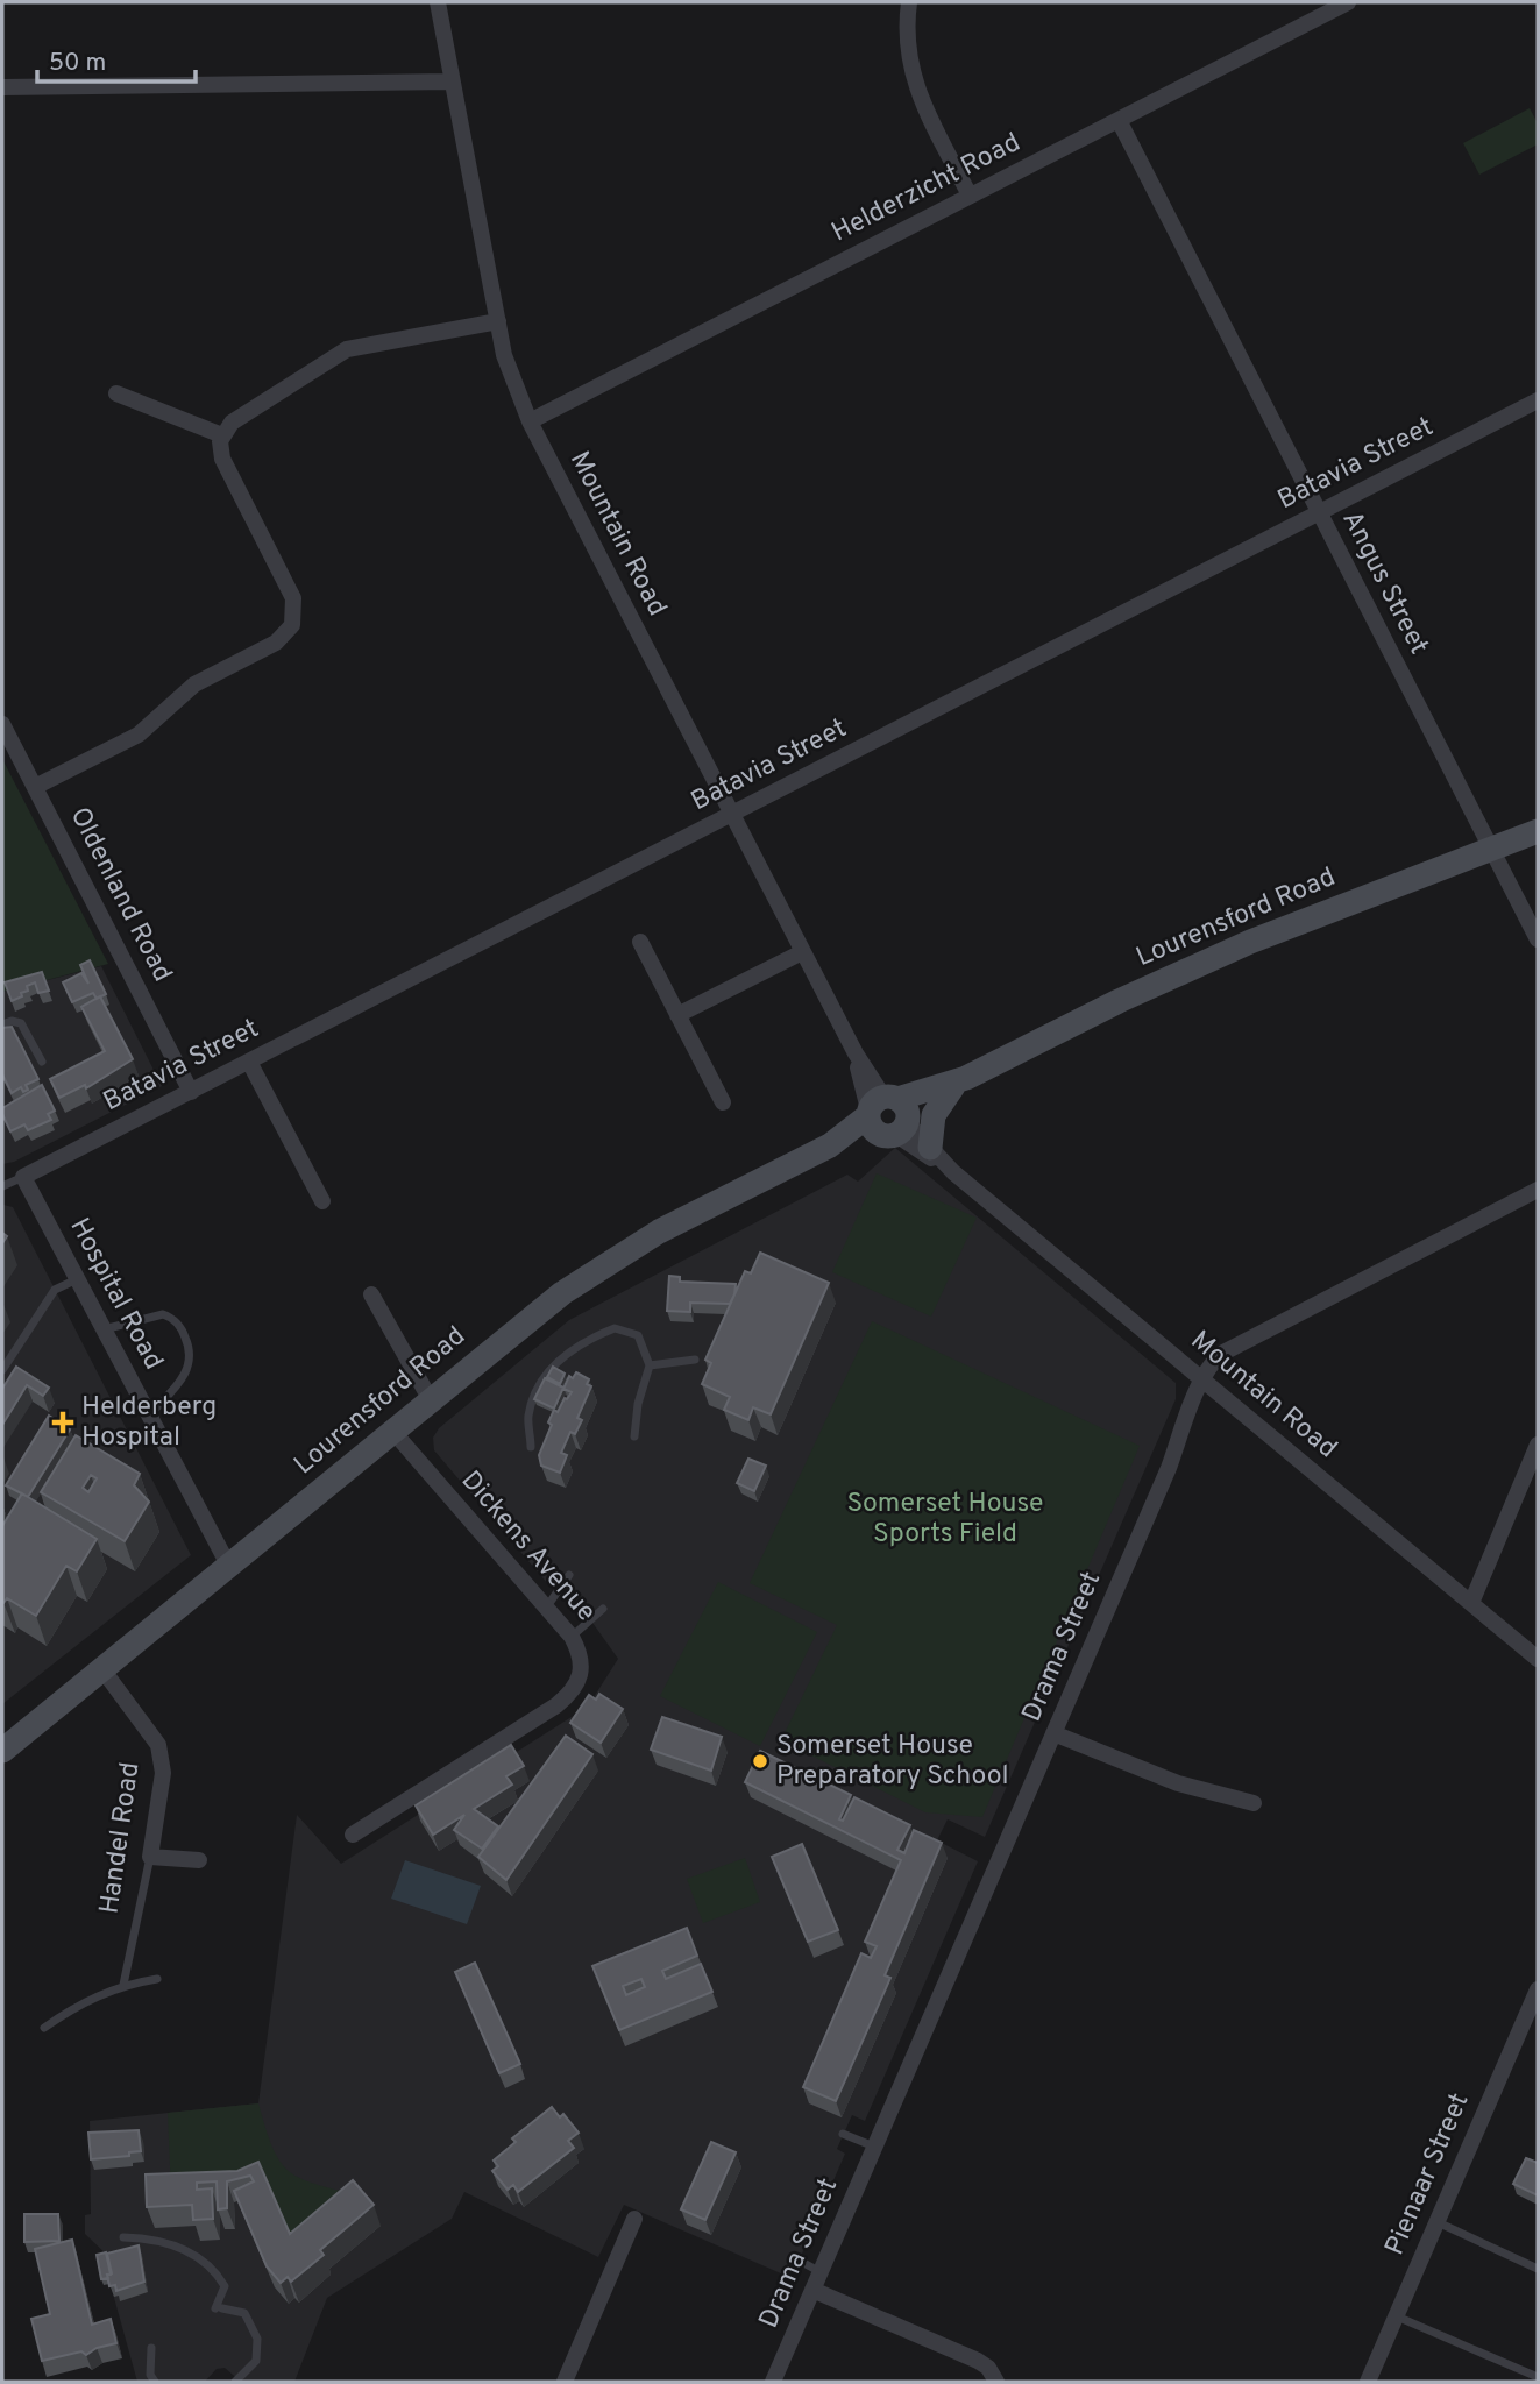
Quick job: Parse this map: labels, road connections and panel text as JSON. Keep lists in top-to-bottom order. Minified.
{"streets":{"street":["Helderzicht Road","Batavia Street","Mountain Road","Angus Street","Oldenland Road","Lourensford Road","Hospital Road","Dickens Avenue","Drama Street","Handel Road","Pienaar Street"]},"crossings":[["Helderzicht Road","Mountain Road"],["Helderzicht Road","Angus Street"],["Batavia Street","Mountain Road"],["Batavia Street","Angus Street"],["Batavia Street","Oldenland Road"],["Batavia Street","Hospital Road"],["Mountain Road","Lourensford Road"],["Mountain Road","Drama Street"],["Angus Street","Lourensford Road"],["Lourensford Road","Hospital Road"],["Lourensford Road","Dickens Avenue"],["Lourensford Road","Handel Road"]],"parks":["Somerset House Sports Field"],"places":{"health":["Helderberg Hospital"],"other":["Somerset House Preparatory School"]},"scale_bar":"50 m"}
